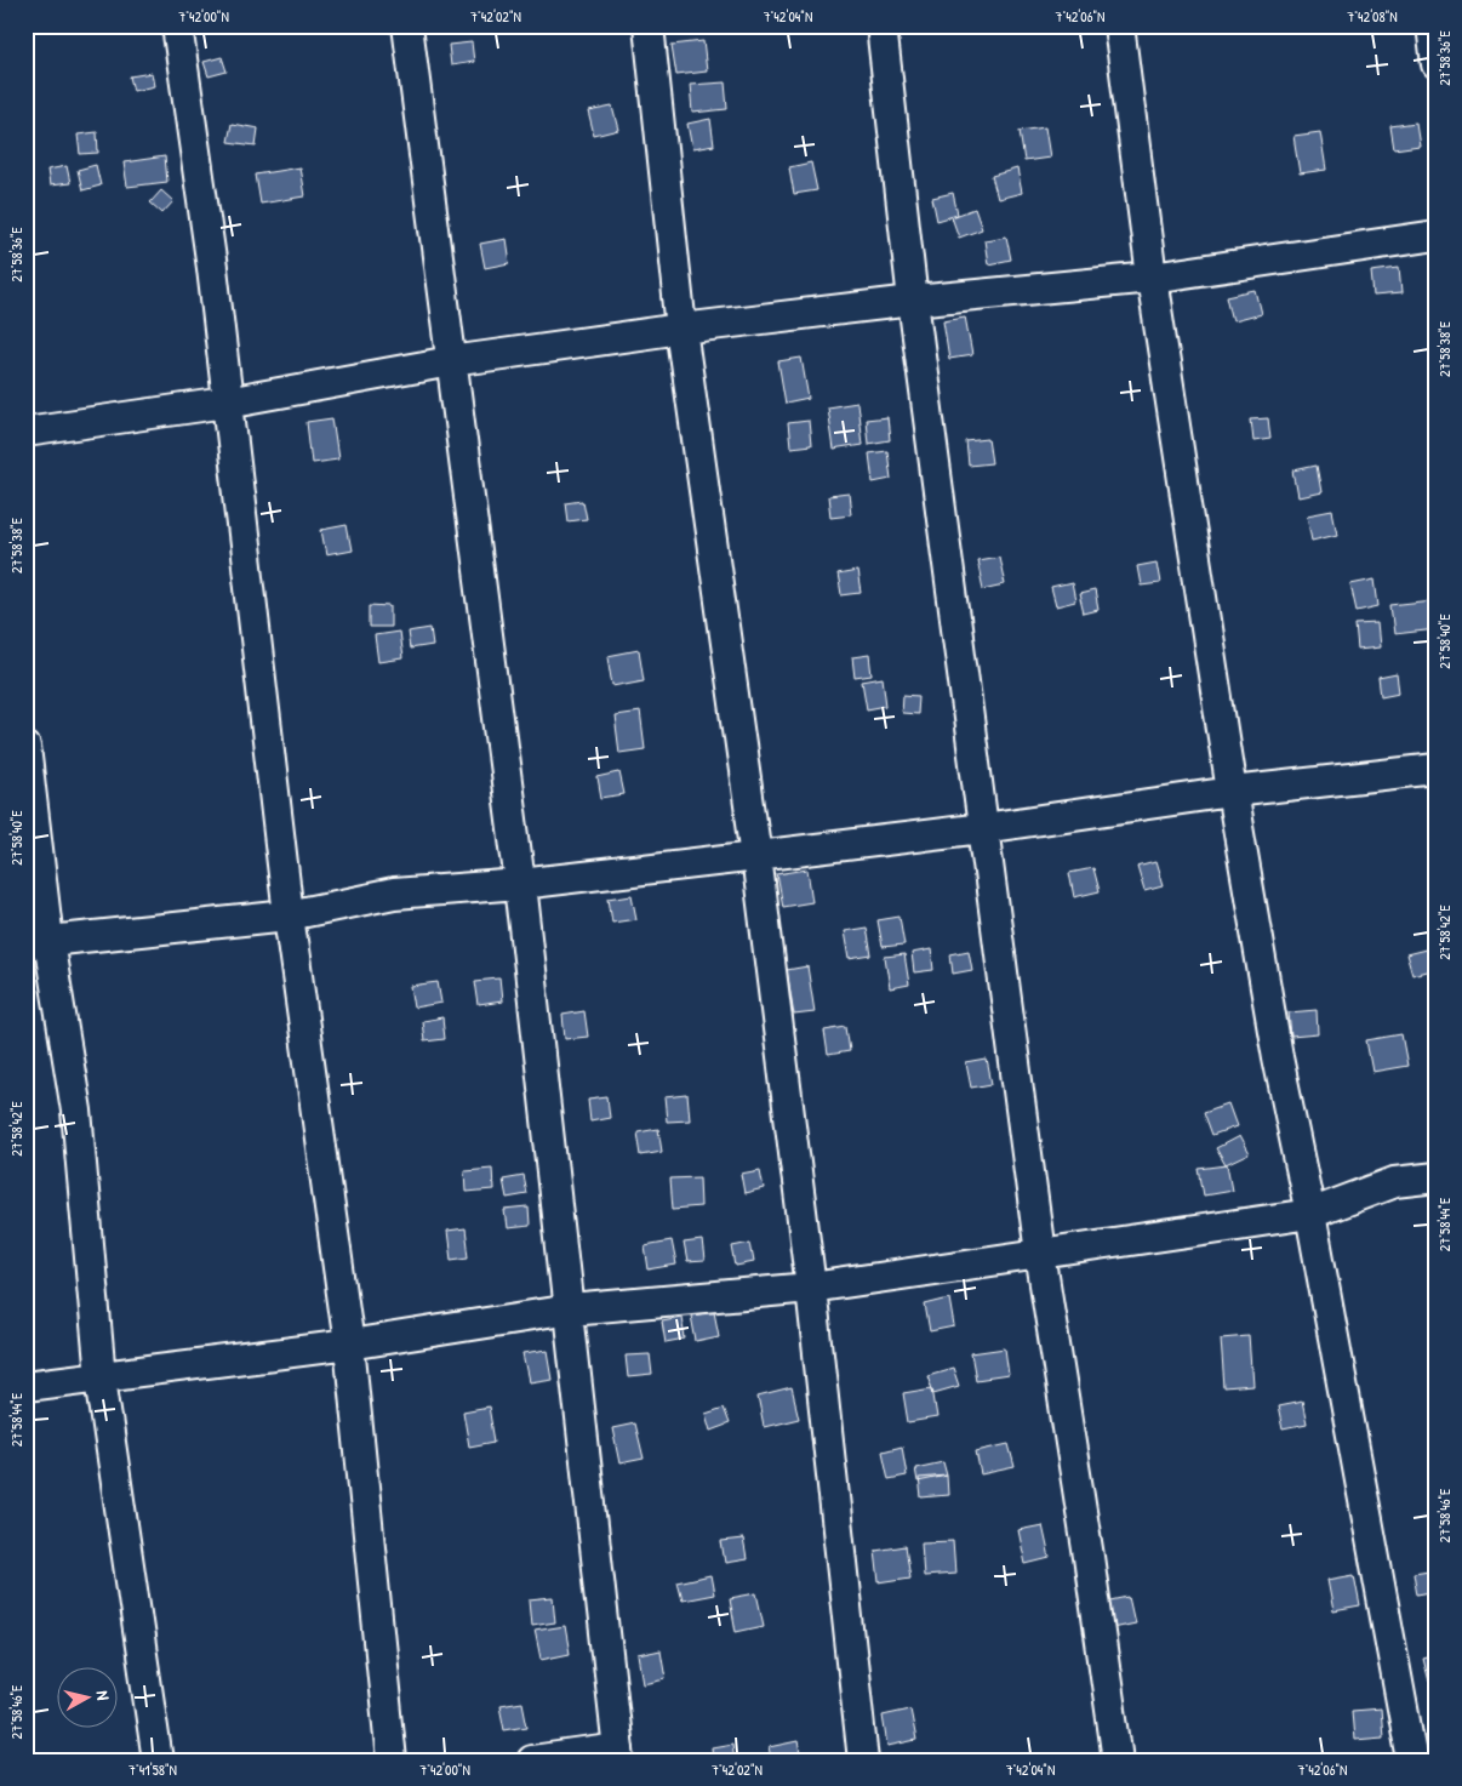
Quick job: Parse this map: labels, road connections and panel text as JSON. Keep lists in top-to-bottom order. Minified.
{"north":"right","coordinates":["7°42'00\"N","7°42'02\"N","7°42'04\"N","7°42'06\"N","7°42'08\"N","27°58'36\"E","27°58'38\"E","27°58'40\"E","27°58'42\"E","27°58'44\"E","27°58'46\"E","7°41'58\"N"]}
